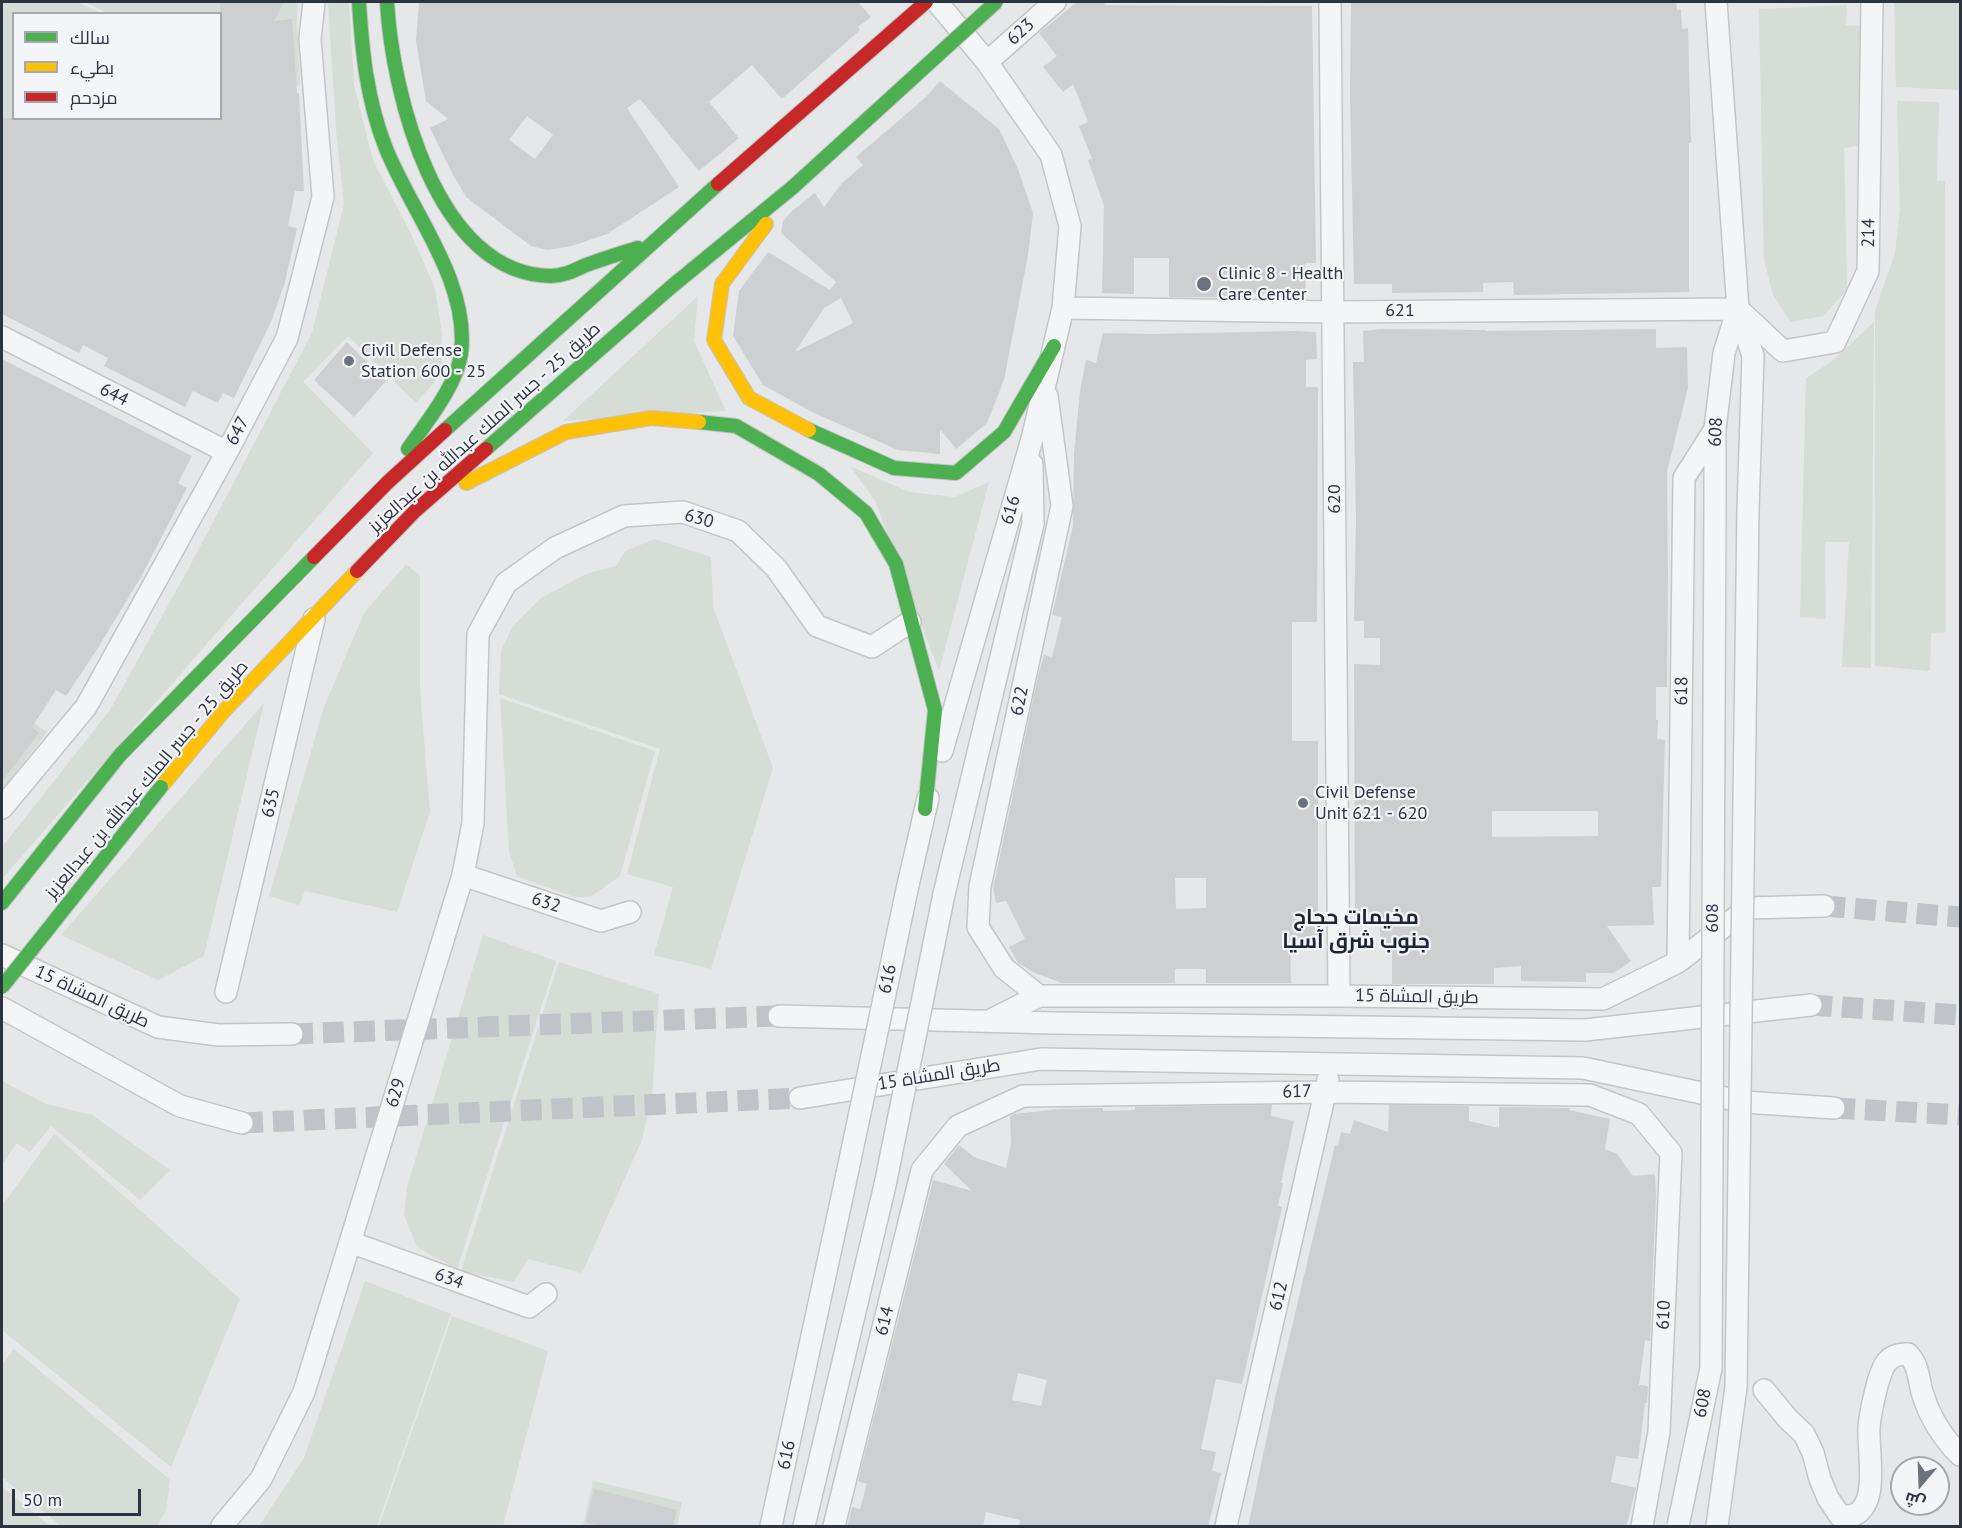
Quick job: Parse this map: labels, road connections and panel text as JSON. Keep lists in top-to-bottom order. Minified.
{"streets":{"main road":["طريق 25 - جسر الملك عبدالله بن عبدالعزيز"],"street":["623","214","621","644","647","608","620","616","630","618","622","635","632","طريق المشاة 15","617","629","634","612","610","614"]},"crossings":[["623","616"],["214","621"],["214","608"],["621","608"],["621","620"],["621","616"],["644","647"],["طريق 25 - جسر الملك عبدالله بن عبدالعزيز","635"],["608","618"],["620","طريق المشاة 15"],["616","622"],["630","629"],["618","طريق المشاة 15"],["622","طريق المشاة 15"],["632","629"],["طريق المشاة 15","612"],["617","612"],["617","610"],["617","614"],["629","634"]],"districts":["مخيمات حجاج جنوب شرق آسيا"],"places":["Clinic 8 - Health Care Center","Civil Defense Station 600 - 25","Civil Defense Unit 621 - 620"],"legend":["سالك","بطيء","مزدحم"],"scale_bar":"50 m","north":"bottom"}
